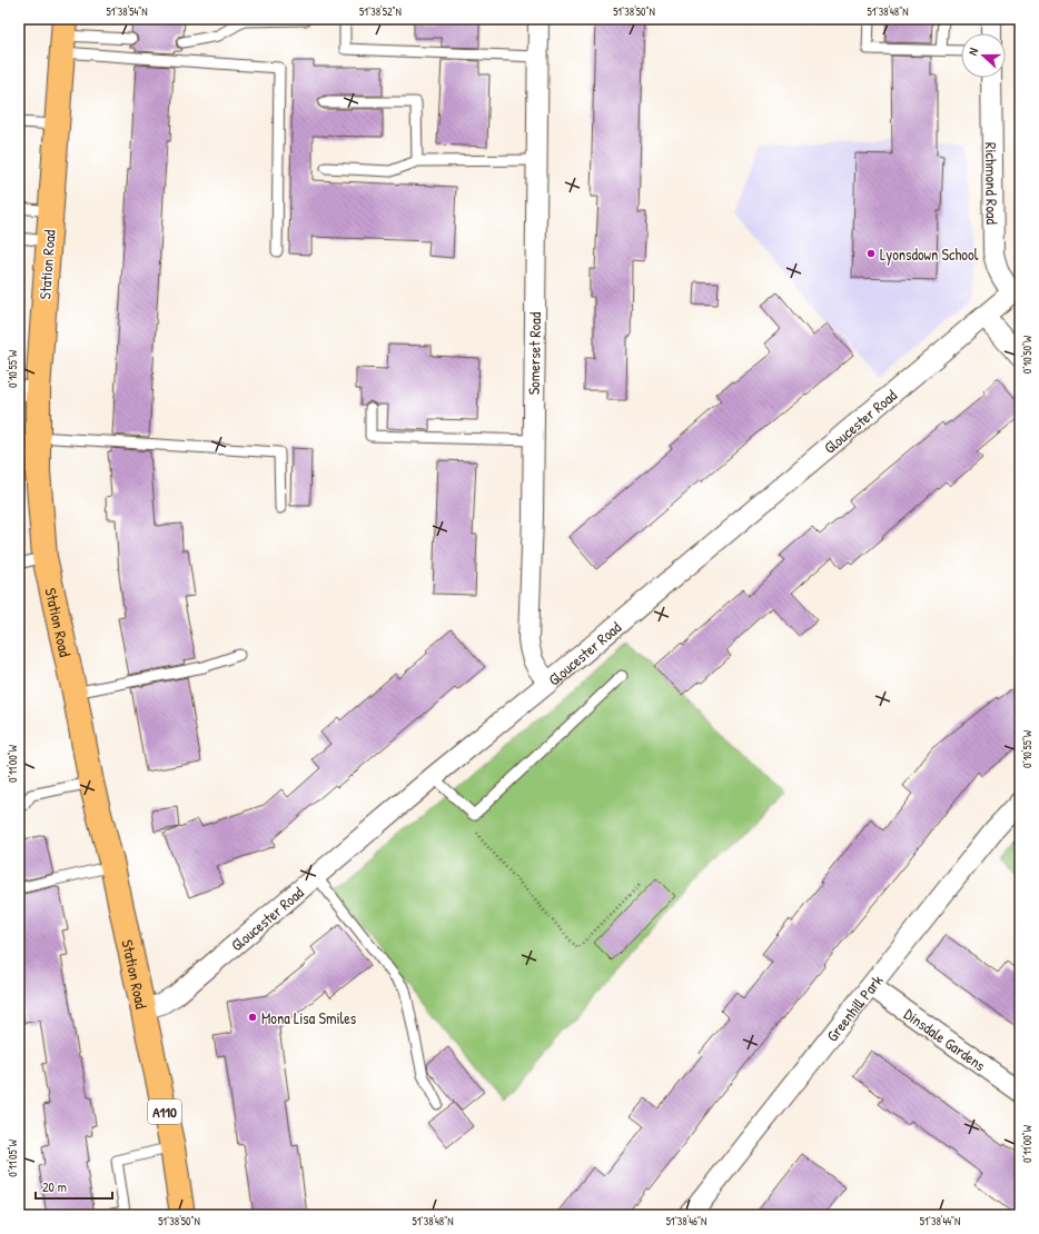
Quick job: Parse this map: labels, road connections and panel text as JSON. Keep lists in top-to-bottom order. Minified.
{"streets":{"main road":["Station Road","A110"],"street":["Richmond Road","Somerset Road","Gloucester Road","Greenhill Park","Dinsdale Gardens"]},"crossings":[["Richmond Road","Gloucester Road"],["Station Road","Gloucester Road"],["Somerset Road","Gloucester Road"],["Greenhill Park","Dinsdale Gardens"]],"places":["Lyonsdown School","Mona Lisa Smiles"],"scale_bar":"20 m","north":"left","coordinates":["51°38'54\"N","51°38'52\"N","51°38'50\"N","51°38'48\"N","0°10'50\"W","0°10'55\"W","0°11'00\"W","0°11'05\"W","51°38'46\"N","51°38'44\"N"]}
